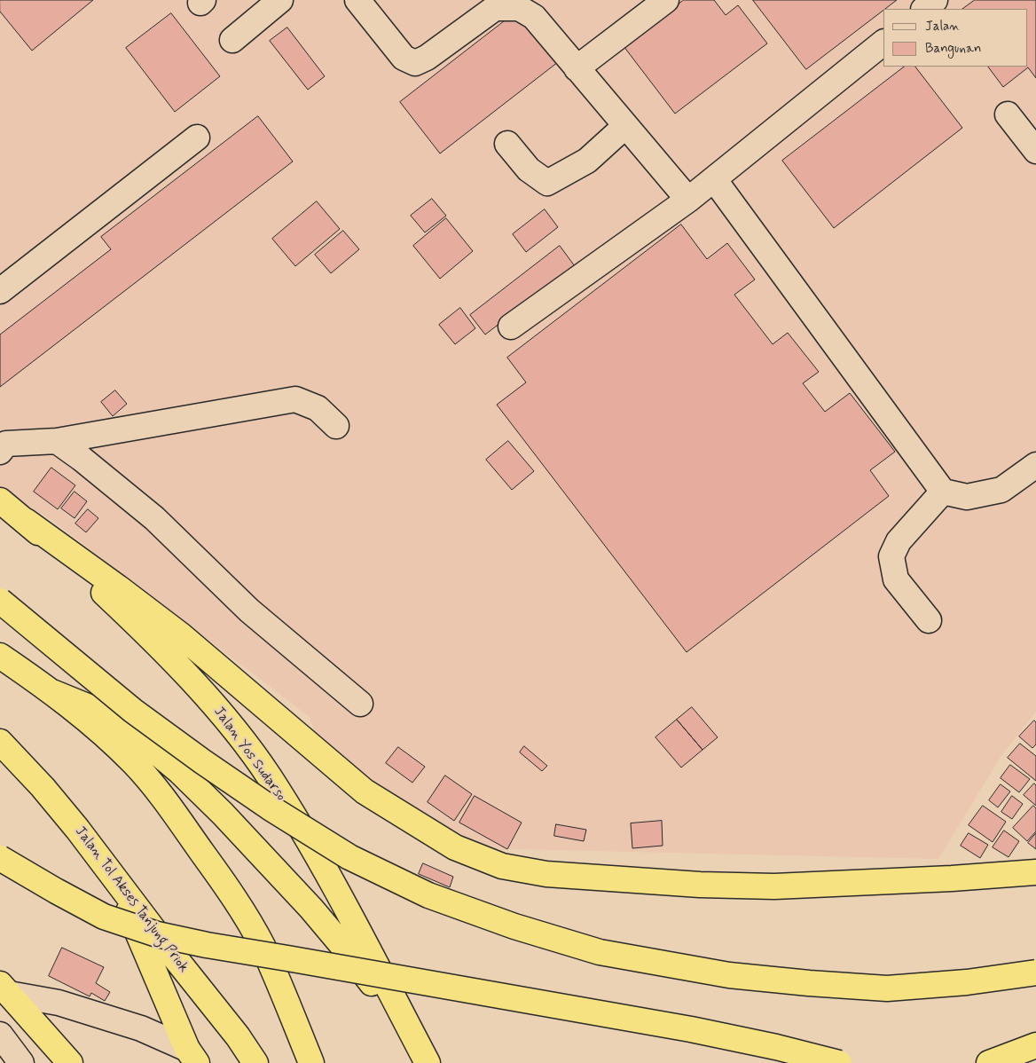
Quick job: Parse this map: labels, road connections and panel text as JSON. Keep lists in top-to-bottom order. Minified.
{"streets":{"highway":["Jalan Yos Sudarso","Jalan Tol Akses Tanjung Priok"]},"legend":["Jalan","Bangunan"]}
